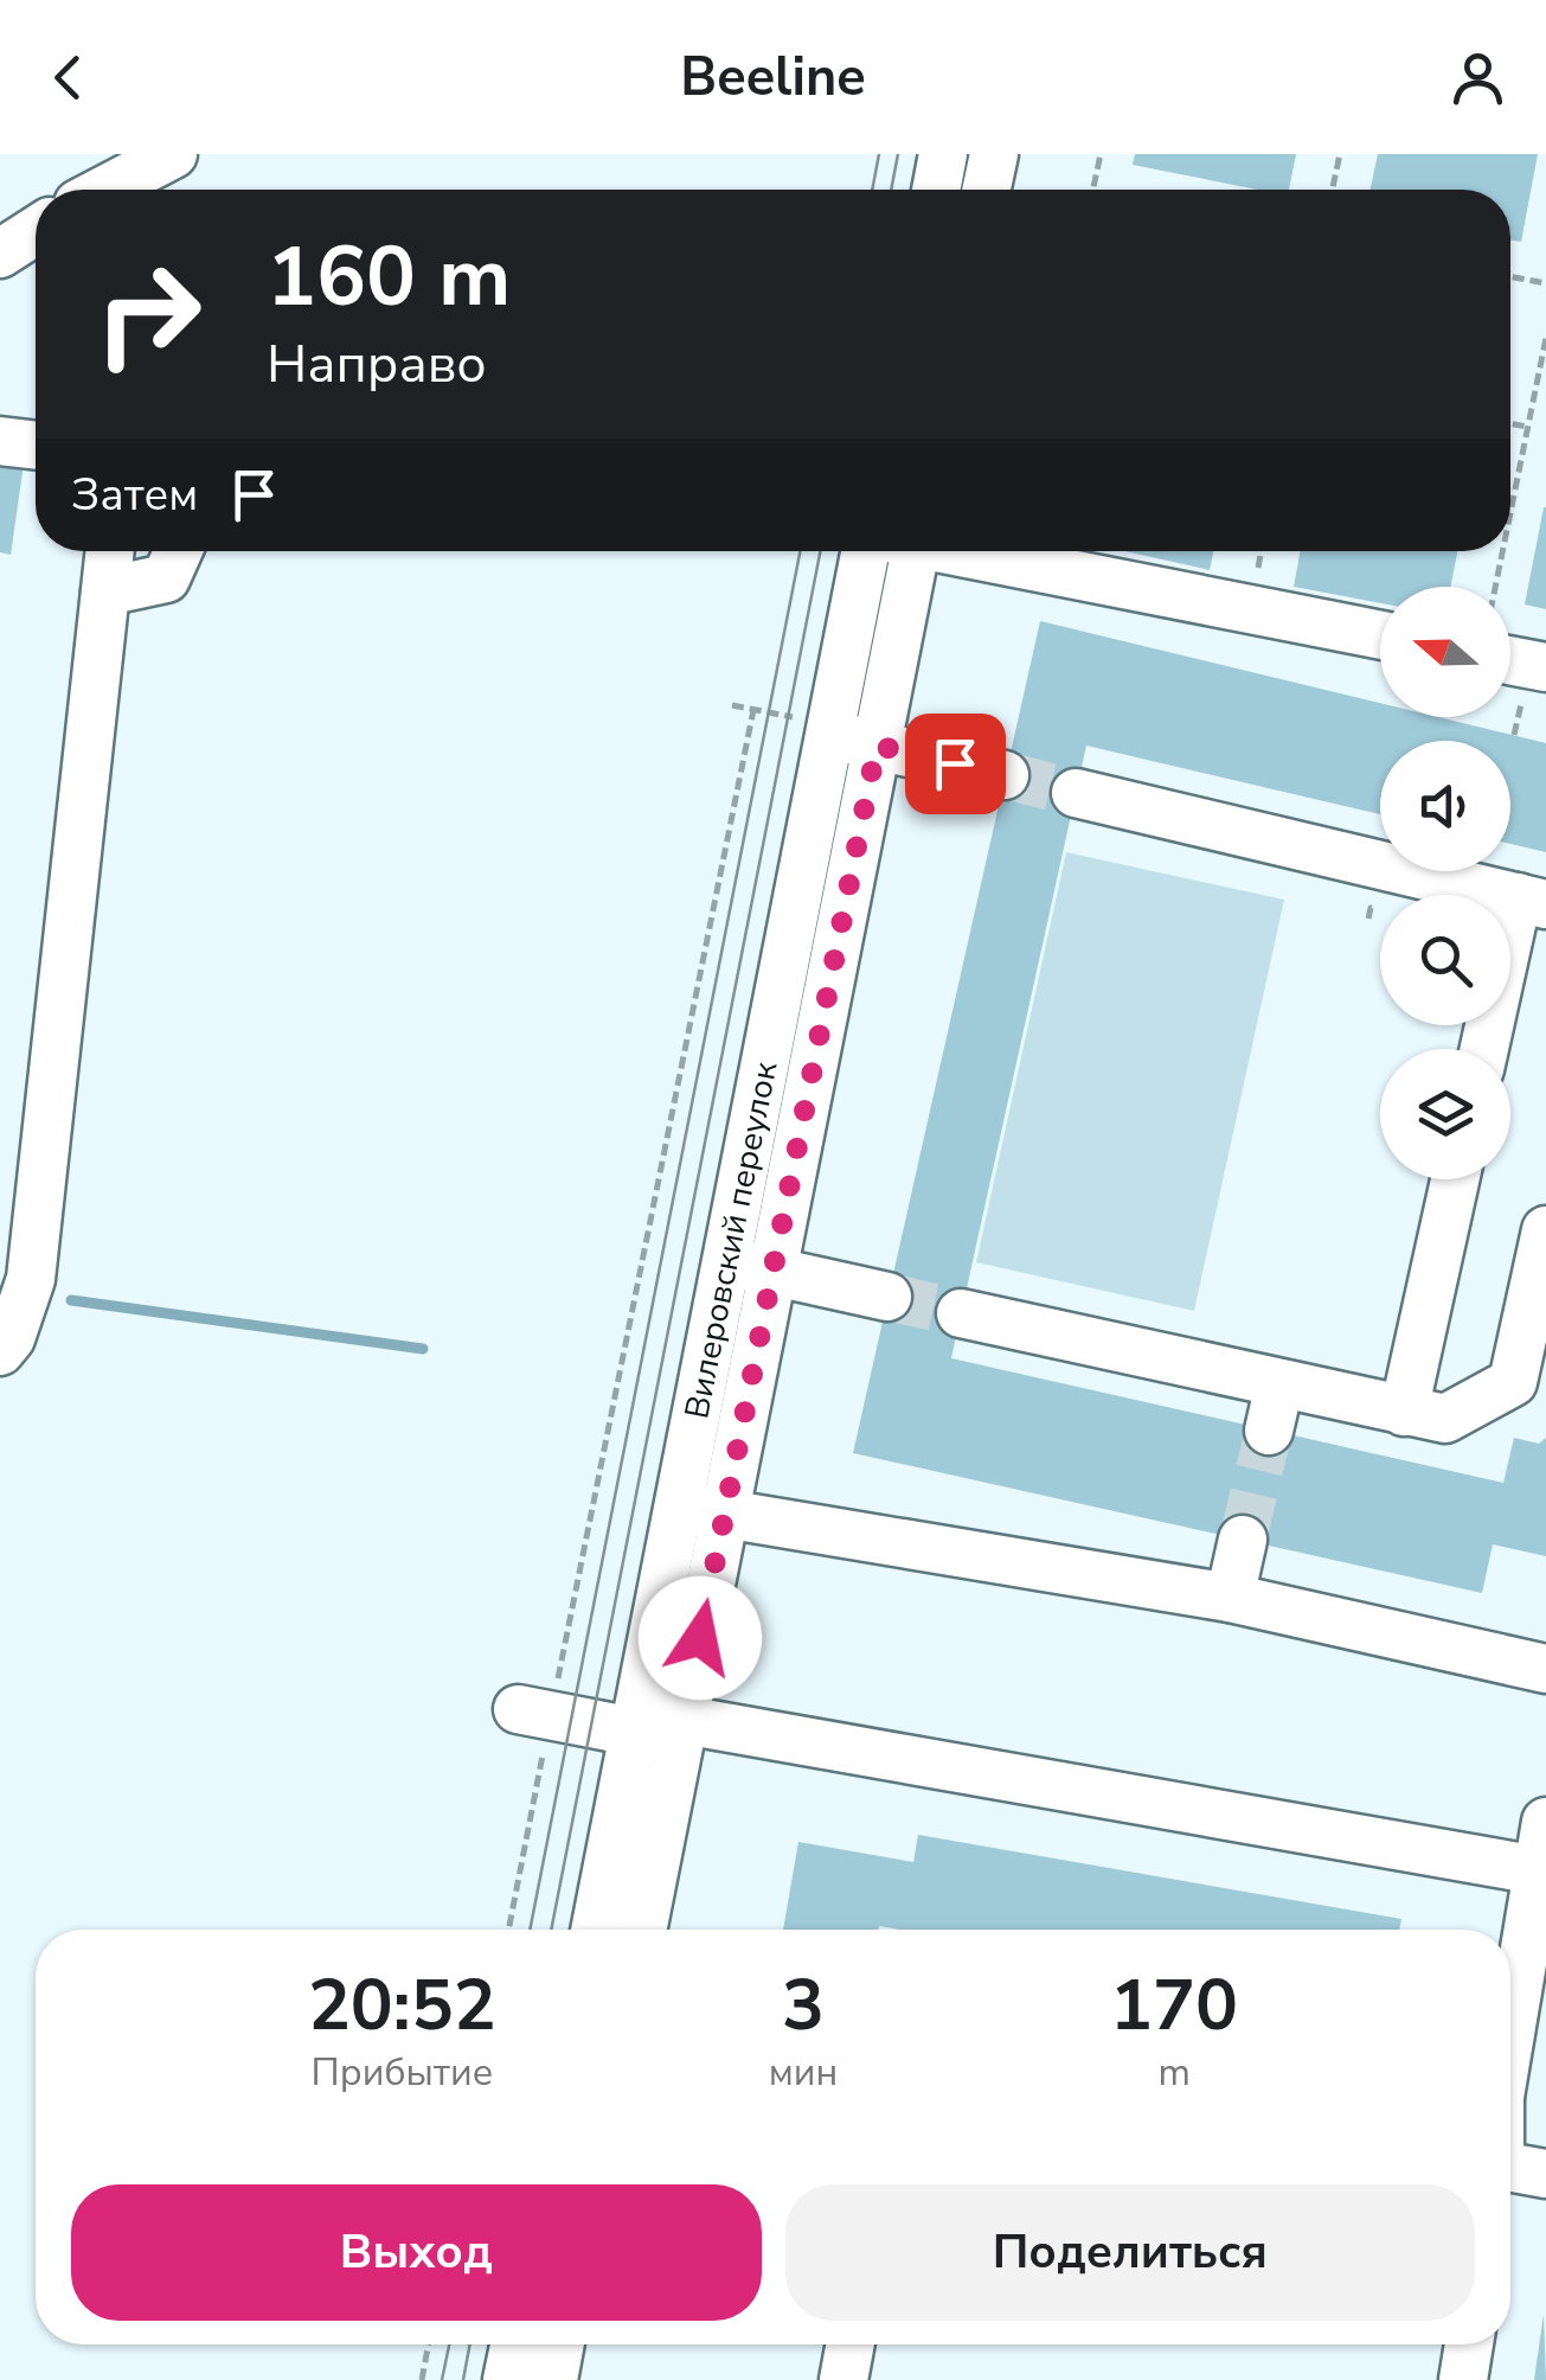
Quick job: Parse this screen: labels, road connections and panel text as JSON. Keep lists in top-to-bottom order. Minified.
{"streets":{"street":["Вилеровский переулок"]},"north":"left","page":{"header":"Beeline","turn":["160 m","Направо"],"then":"Затем","eta":["20:52","Прибытие","3","мин","170","m"],"buttons":["Выход","Поделиться"]}}
